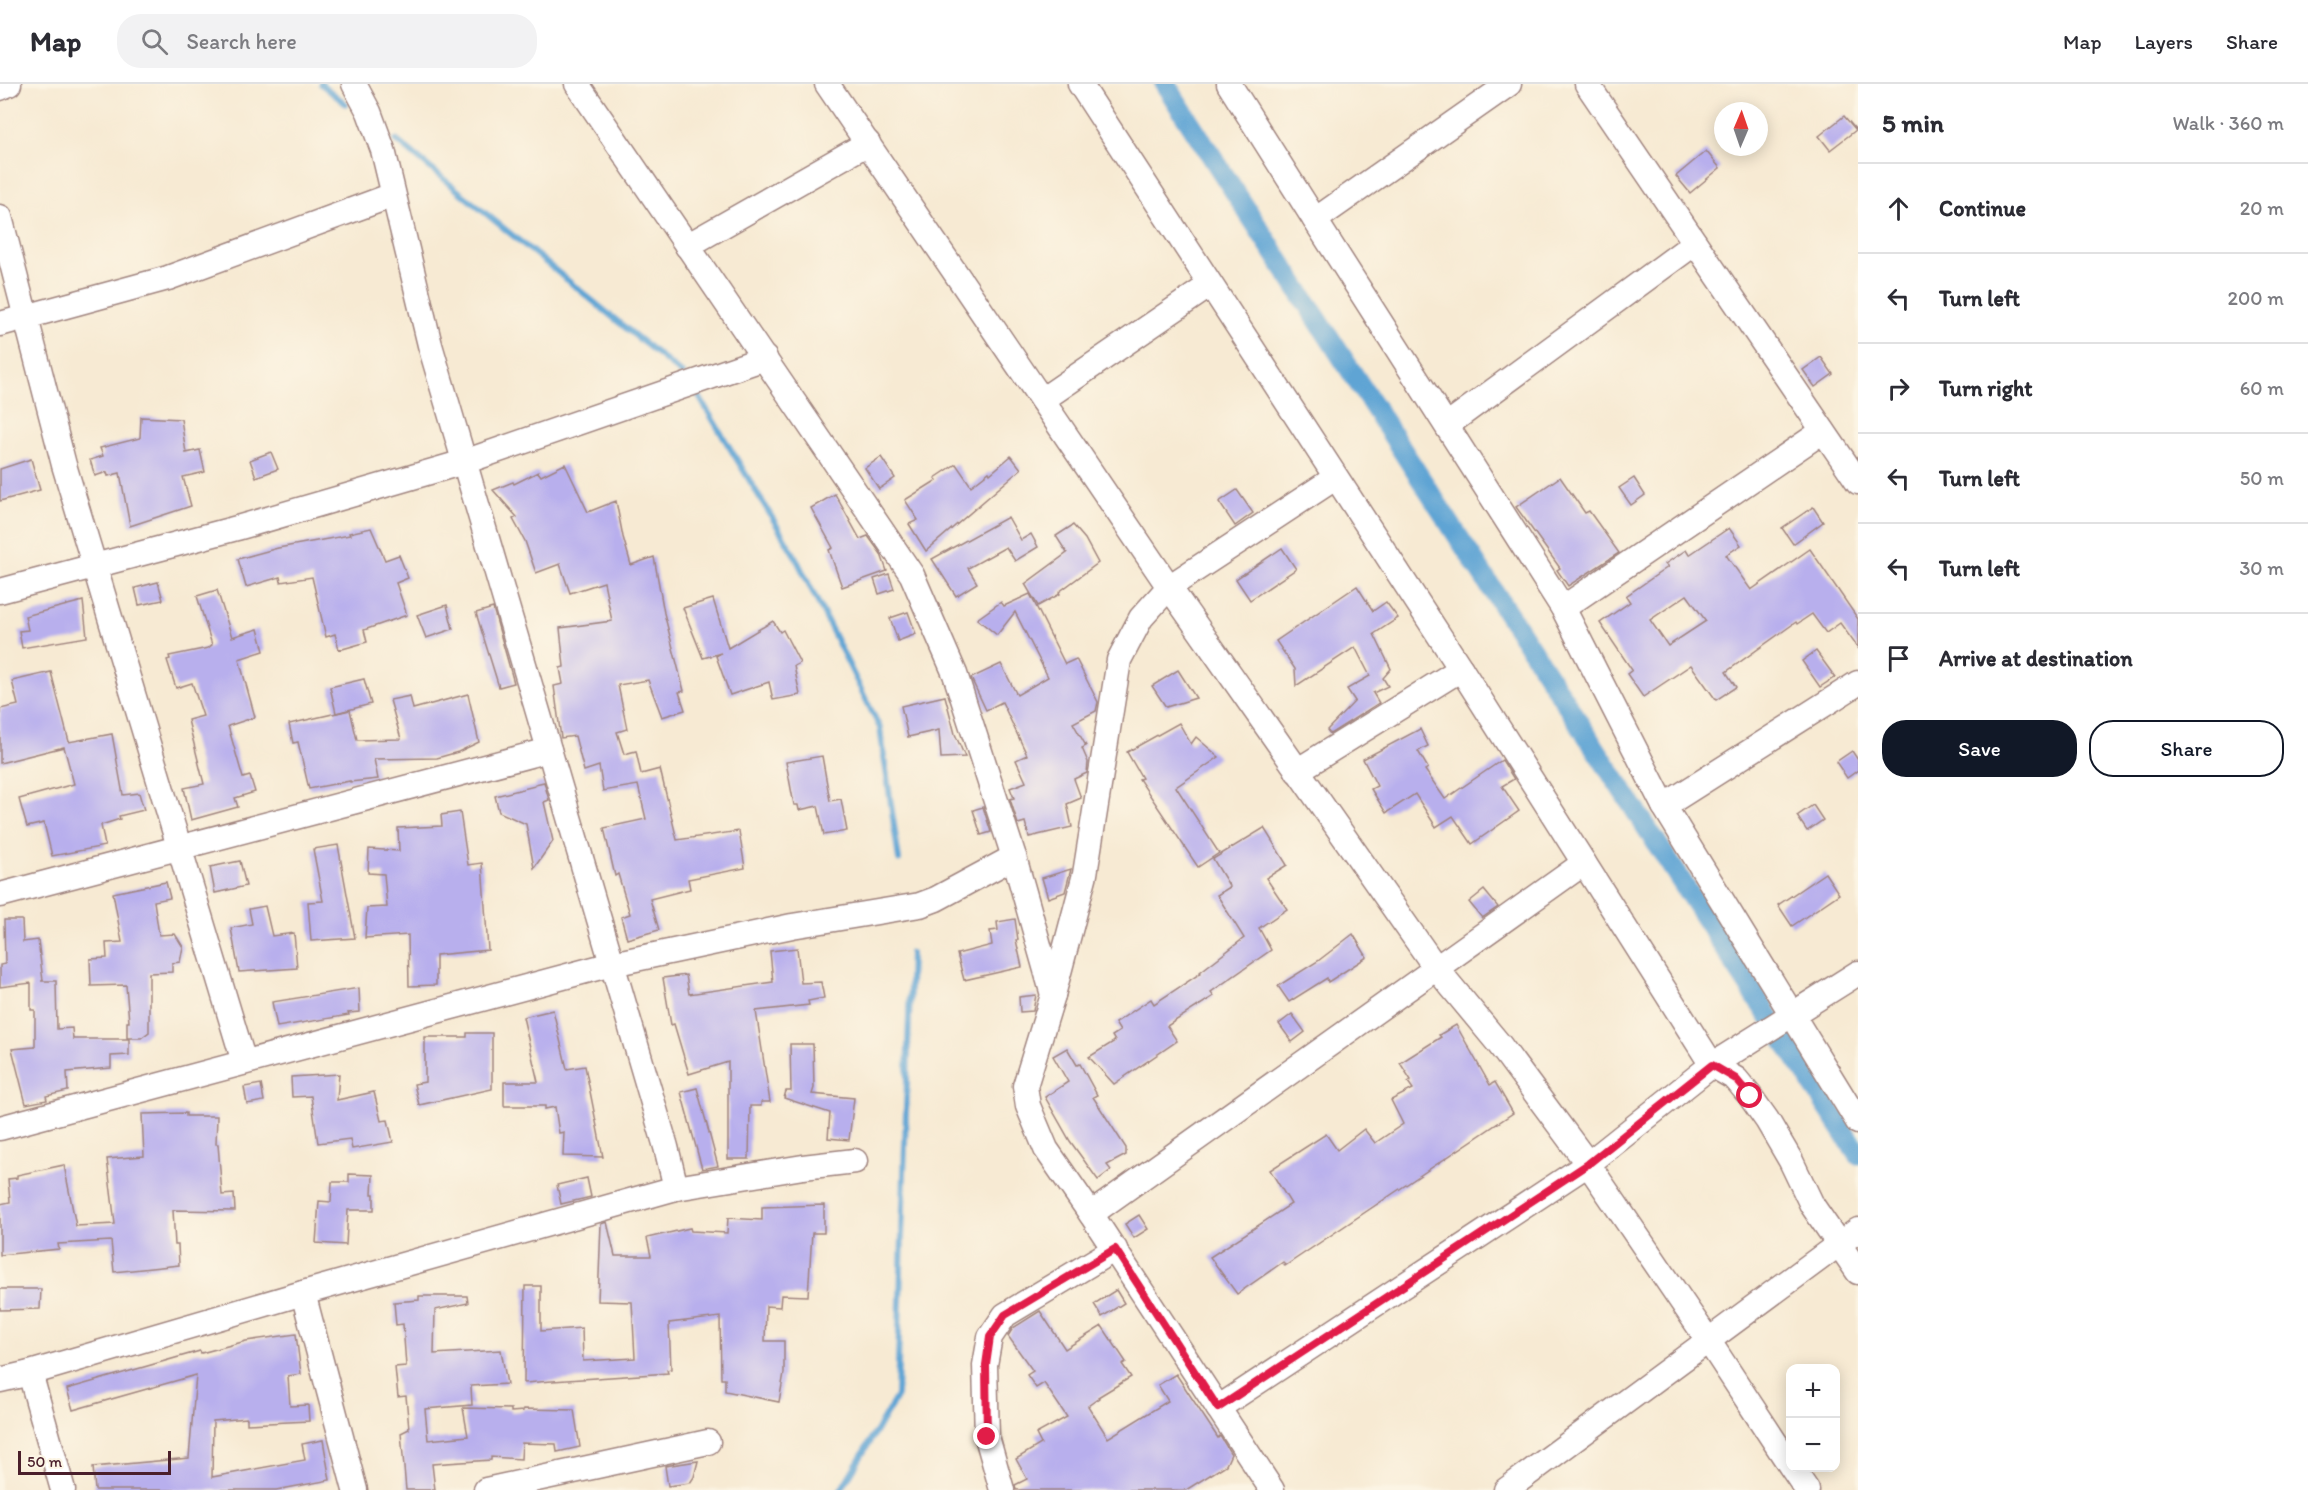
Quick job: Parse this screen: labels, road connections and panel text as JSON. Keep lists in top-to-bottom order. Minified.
{"scale_bar":"50 m","north":"top","page":{"header":"Map","search":"Search here","nav":["Map","Layers","Share"],"heading":["5 min","Walk · 360 m"],"list":[["Continue","20 m"],["Turn left","200 m"],["Turn right","60 m"],["Turn left","50 m"],["Turn left","30 m"],"Arrive at destination"],"buttons":["Save","Share"],"map_buttons":["+","−"],"scale":"50 m"}}
